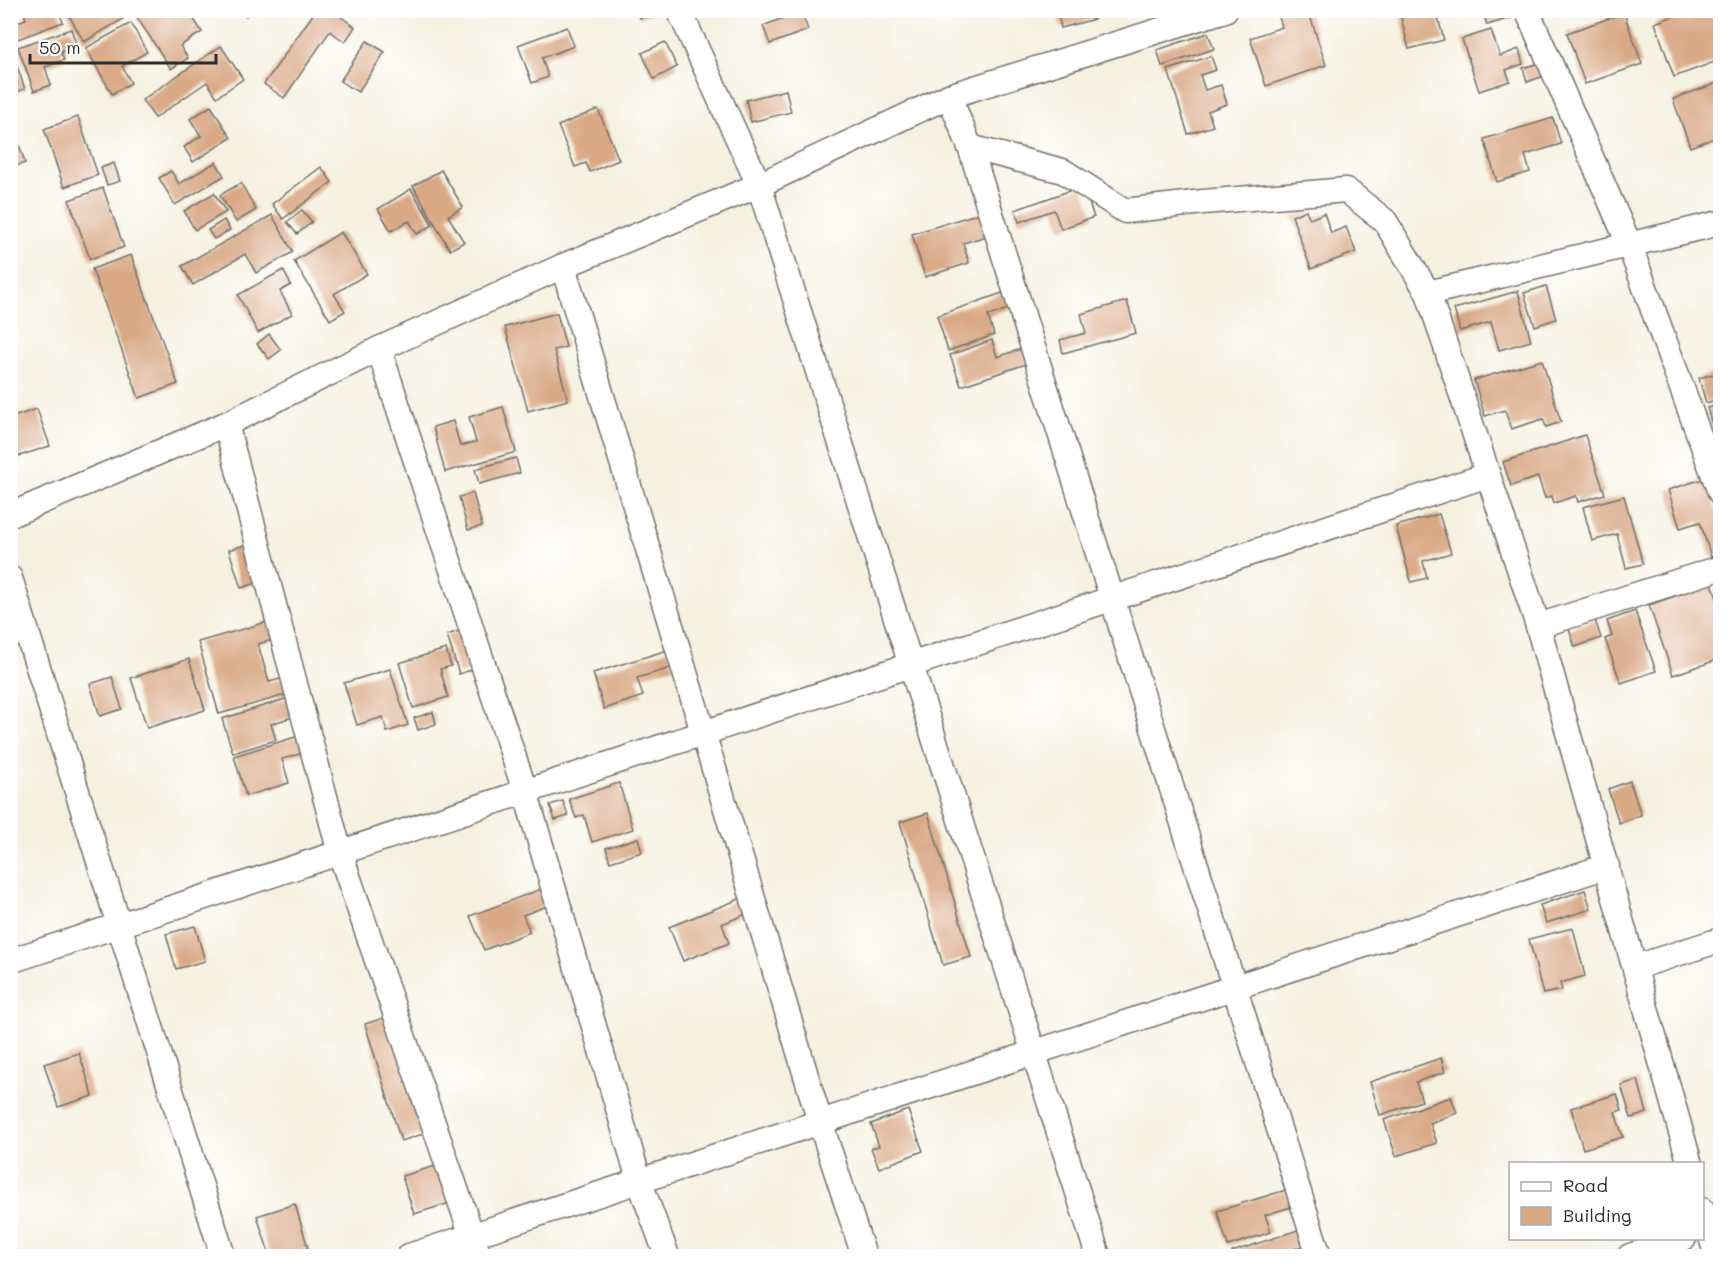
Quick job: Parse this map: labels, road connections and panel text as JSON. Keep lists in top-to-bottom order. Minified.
{"legend":["Road","Building"],"scale_bar":"50 m"}
